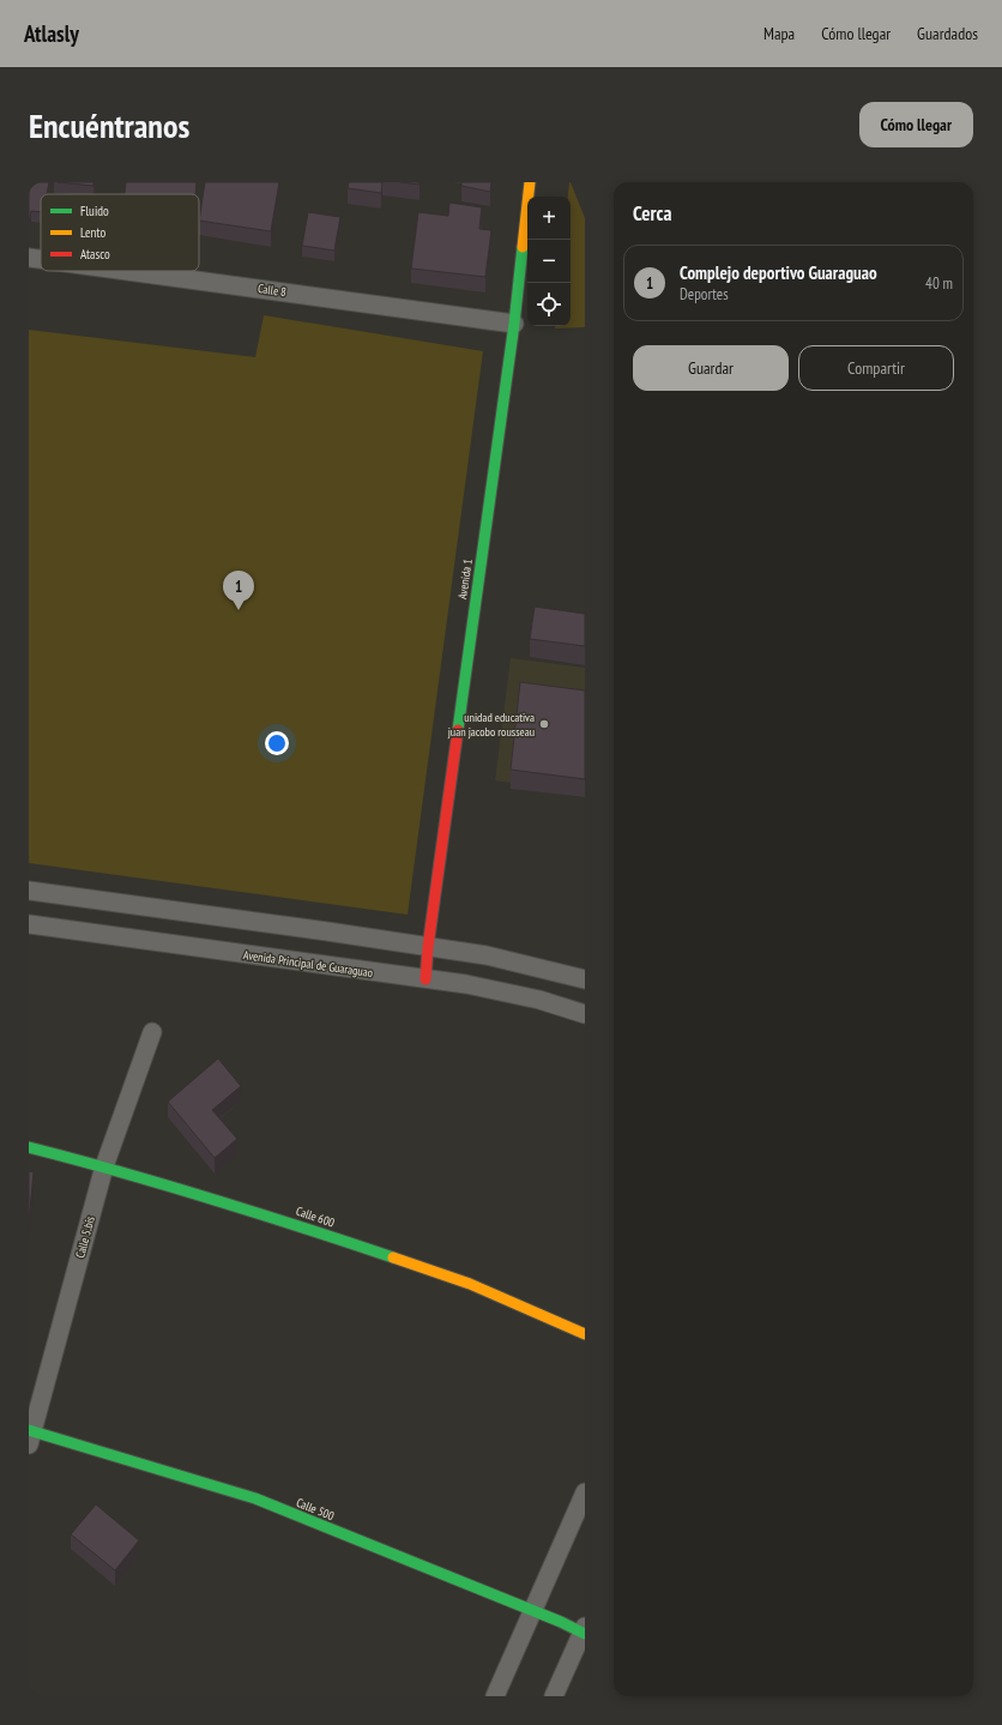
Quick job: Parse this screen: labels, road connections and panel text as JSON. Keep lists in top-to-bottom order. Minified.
{"streets":{"street":["Calle 8","Avenida 1","Avenida Principal de Guaraguao","Calle 600","Calle 5.bis","Calle 500"]},"crossings":[["Calle 8","Avenida 1"],["Avenida 1","Avenida Principal de Guaraguao"],["Calle 600","Calle 5.bis"],["Calle 5.bis","Calle 500"]],"places":["unidad educativa juan jacobo rousseau"],"legend":["Fluido","Lento","Atasco"],"page":{"header":"Atlasly","nav":["Mapa","Cómo llegar","Guardados"],"buttons":["Cómo llegar",["Guardar","Compartir"]],"title":"Encuéntranos","heading":"Cerca","map_buttons":["+","−"],"list":[{"mark":"1","name":"Complejo deportivo Guaraguao","note":"Deportes","value":"40 m"}],"pins":"1"}}
